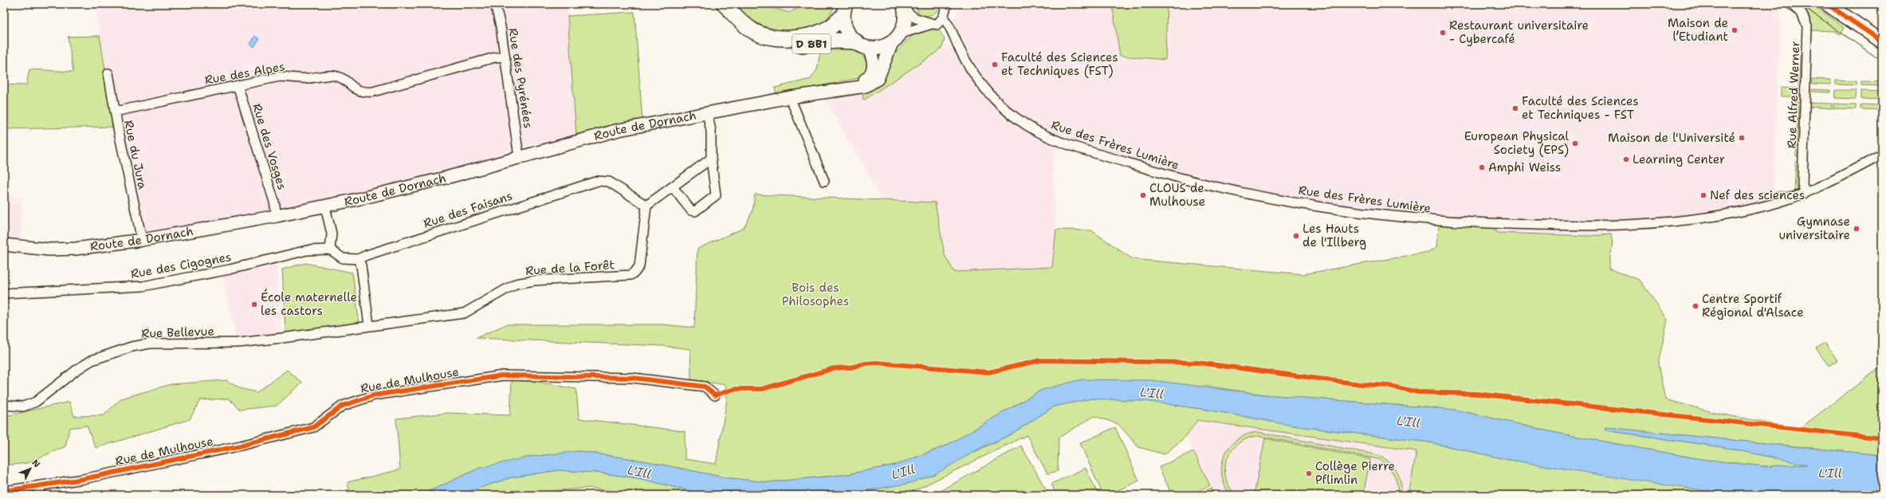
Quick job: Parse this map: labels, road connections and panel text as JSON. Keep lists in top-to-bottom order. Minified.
{"streets":{"highway":["D 8B1"],"main road":["Route de Dornach"],"street":["Rue des Alpes","Rue des Pyrénées","Rue Alfred Werner","Rue des Frères Lumière","Rue des Vosges","Rue du Jura","Rue des Faisans","Rue des Cigognes","Rue de la Forêt","Rue Bellevue","Rue de Mulhouse"]},"crossings":[["Rue des Alpes","Rue des Pyrénées"],["Rue des Alpes","Rue des Vosges"],["Rue des Alpes","Rue du Jura"],["Rue des Pyrénées","Route de Dornach"],["Rue Alfred Werner","Rue des Frères Lumière"],["Route de Dornach","Rue des Vosges"],["Route de Dornach","Rue du Jura"],["Rue des Faisans","Rue de la Forêt"],["Rue de la Forêt","Rue Bellevue"]],"water":["L'Ill"],"parks":["Bois des Philosophes"],"places":["Maison de l’Etudiant","Restaurant universitaire - Cybercafé","Faculté des Sciences et Techniques (FST)","Faculté des Sciences et Techniques - FST","Maison de l'Université","European Physical Society (EPS)","Learning Center","Amphi Weiss","CLOUS de Mulhouse","Nef des sciences","Gymnase universitaire","Les Hauts de l'Illberg","École maternelle les castors","Centre Sportif Régional d'Alsace","Collège Pierre Pflimlin"],"north":"top right"}
